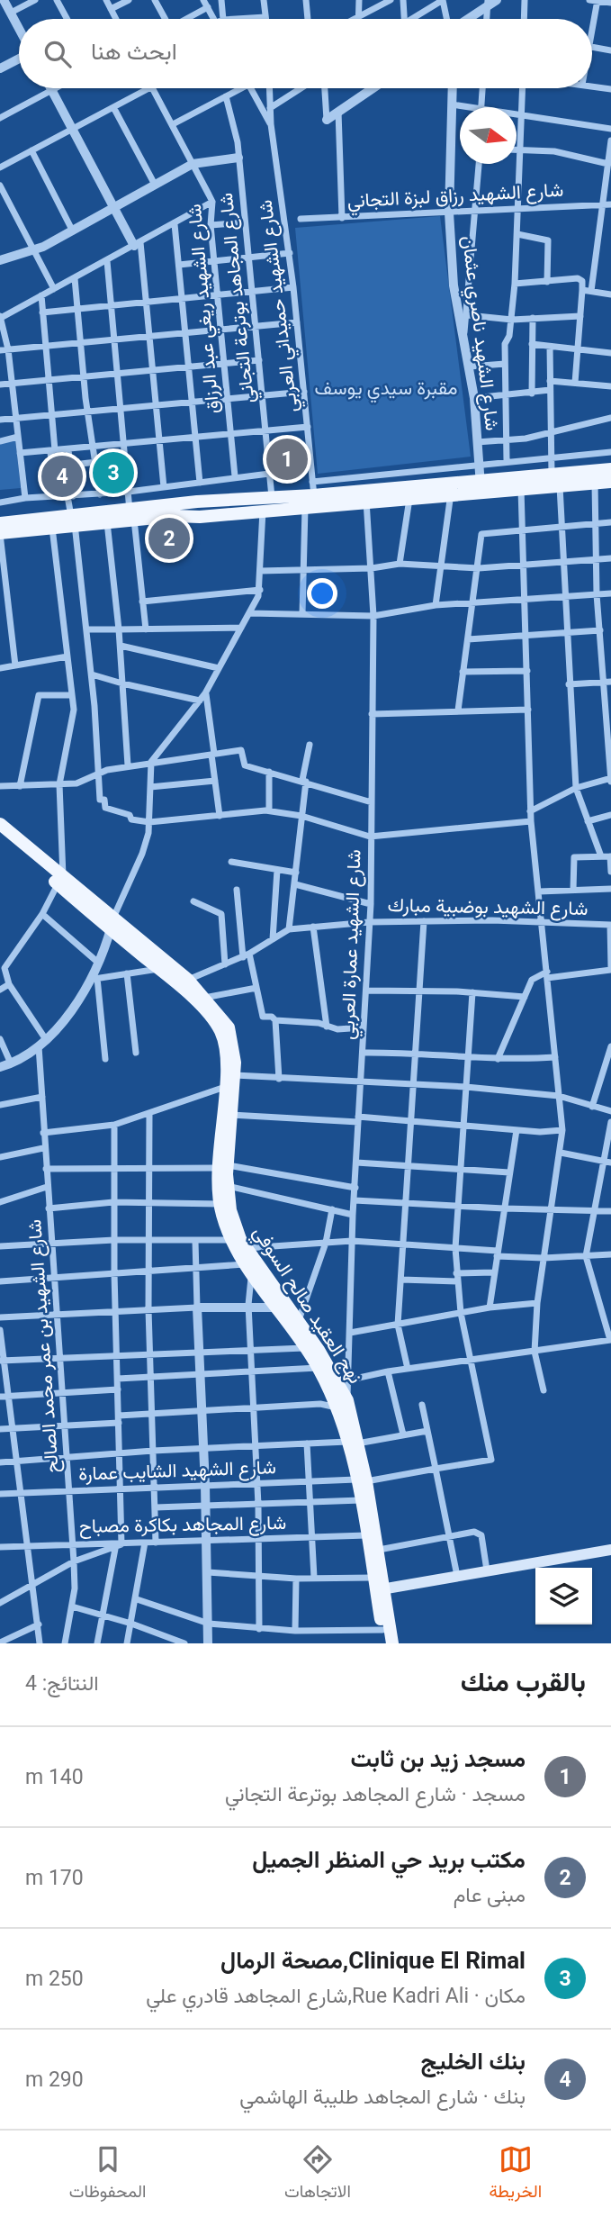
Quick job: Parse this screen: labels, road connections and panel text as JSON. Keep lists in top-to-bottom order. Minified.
{"streets":{"main road":["نهج العقيد صالح السوفي"],"street":["شارع الشهيد رزاق لبزة التجاني","شارع المجاهد بوترعة التجاني","شارع الشهيد حميداني العربي","شارع الشهيد ريغي عبد الرزاق","شارع الشهيد ناصري عثمان","شارع الشهيد بوضبية مبارك","شارع الشهيد عمارة العربي","شارع الشهيد بن عمر محمد الصالح","شارع الشهيد الشايب عمارة","شارع المجاهد بكاكرة مصباح"]},"crossings":[["شارع الشهيد رزاق لبزة التجاني","شارع الشهيد ناصري عثمان"],["شارع الشهيد بوضبية مبارك","شارع الشهيد عمارة العربي"],["شارع الشهيد بوضبية مبارك","نهج العقيد صالح السوفي"],["شارع الشهيد عمارة العربي","نهج العقيد صالح السوفي"],["نهج العقيد صالح السوفي","شارع الشهيد الشايب عمارة"],["نهج العقيد صالح السوفي","شارع المجاهد بكاكرة مصباح"],["شارع الشهيد بن عمر محمد الصالح","شارع الشهيد الشايب عمارة"],["شارع الشهيد بن عمر محمد الصالح","شارع المجاهد بكاكرة مصباح"]],"parks":["مقبرة سيدي يوسف"],"north":"right","page":{"search":"ابحث هنا","pins":["1","3","4","2"],"heading":["بالقرب منك","النتائج: 4"],"list":[{"mark":"1","name":"مسجد زيد بن ثابت","note":"مسجد · شارع المجاهد بوترعة التجاني","value":"140 m"},{"mark":"2","name":"مكتب بريد حي المنظر الجميل","note":"مبنى عام","value":"170 m"},{"mark":"3","name":"Clinique El Rimal,مصحة الرمال","note":"مكان · Rue Kadri Ali,شارع المجاهد قادري علي","value":"250 m"},{"mark":"4","name":"بنك الخليج","note":"بنك · شارع المجاهد طليبة الهاشمي","value":"290 m"}],"nav":["الخريطة","الاتجاهات","المحفوظات"]}}
